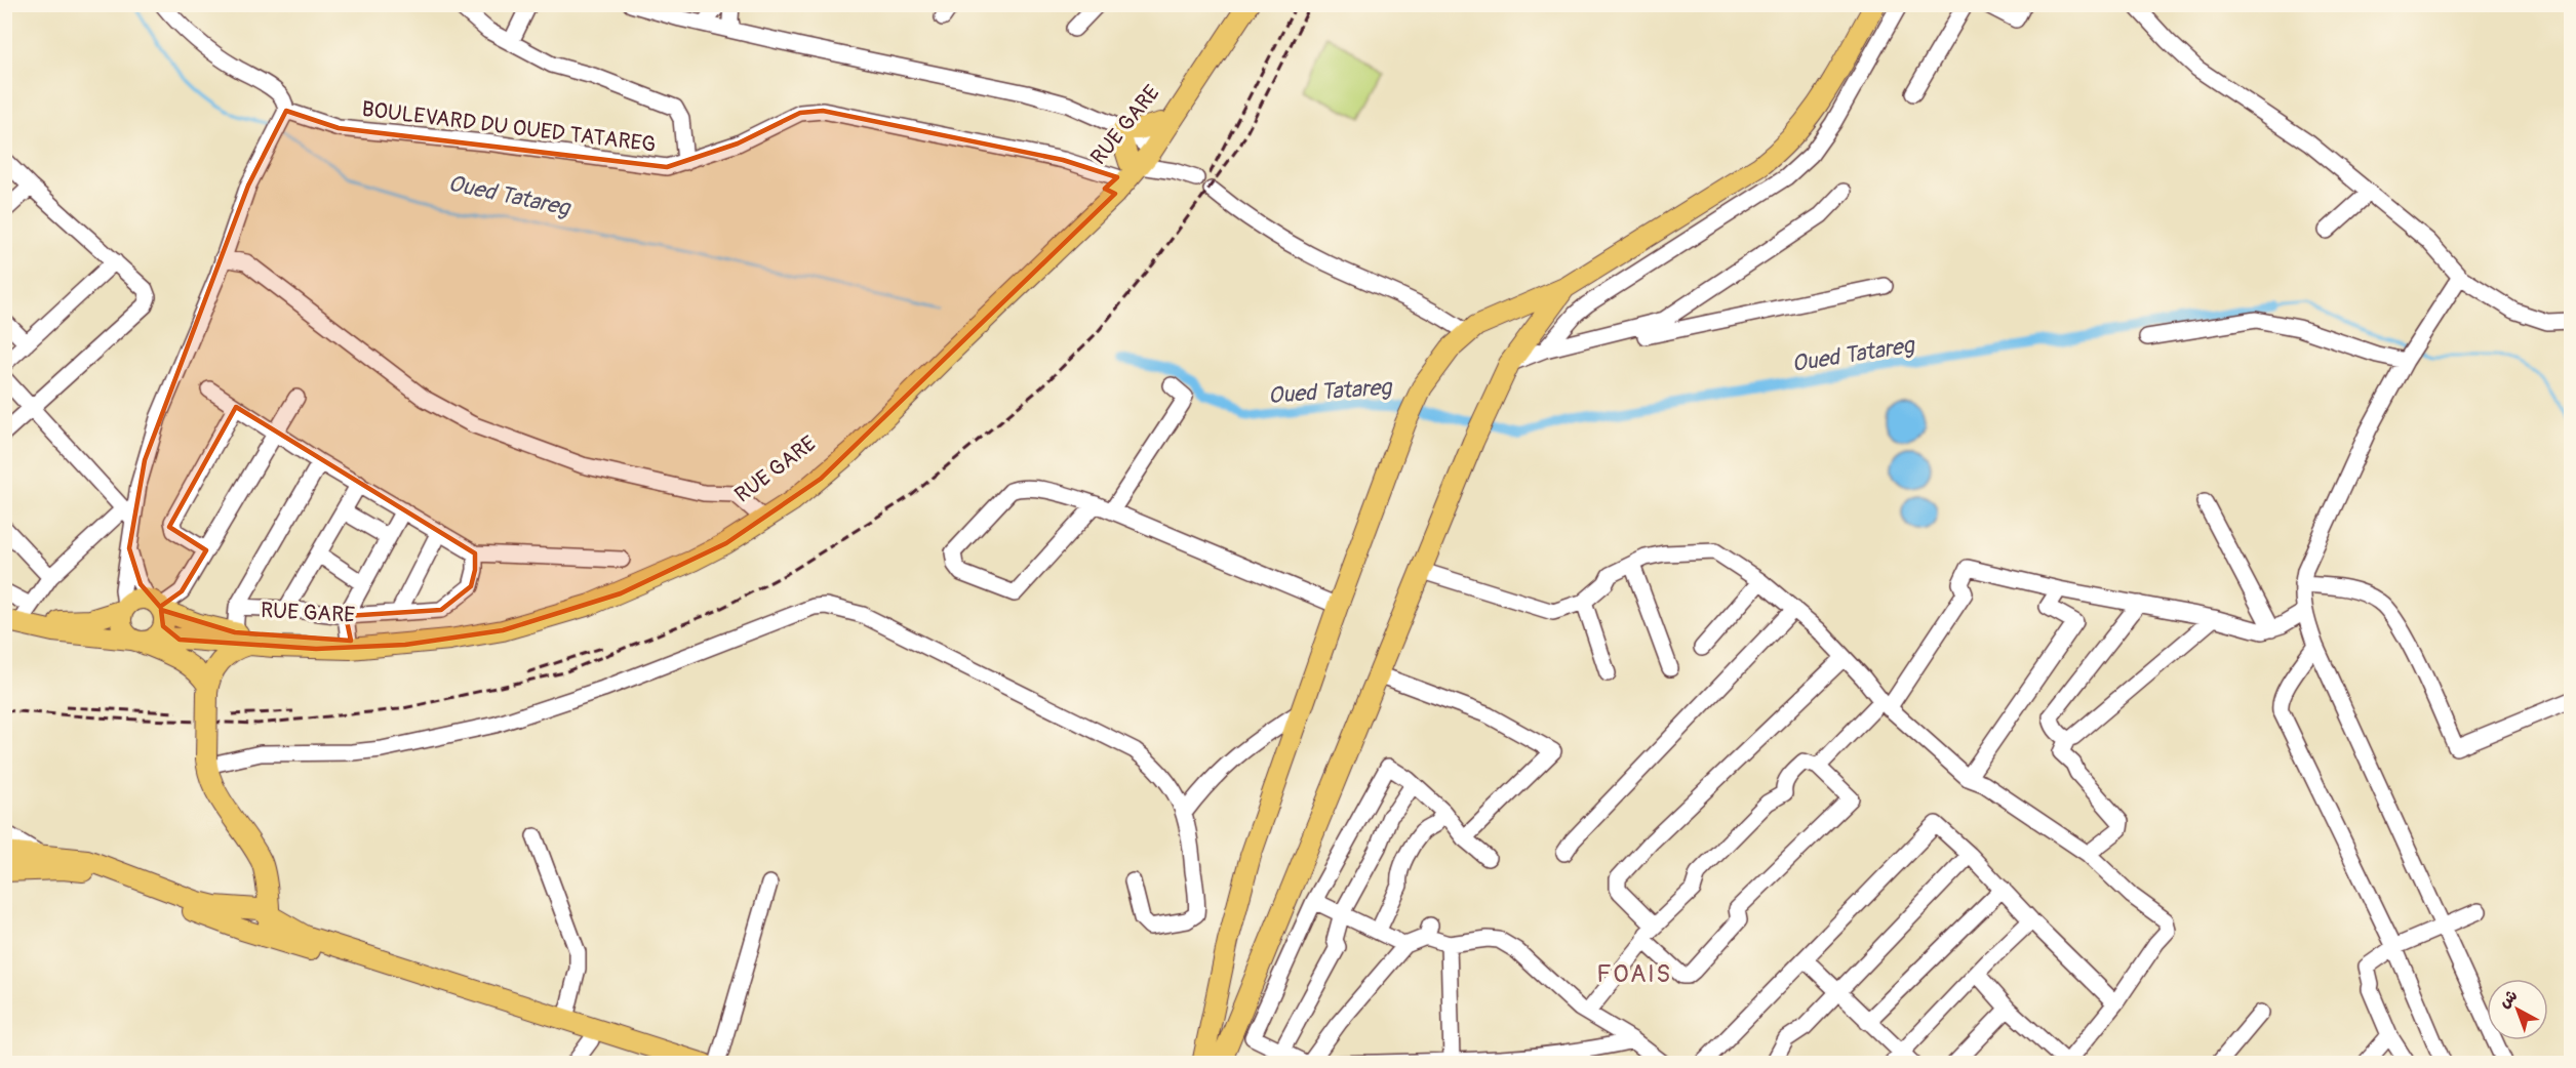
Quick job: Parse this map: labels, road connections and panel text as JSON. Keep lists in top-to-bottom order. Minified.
{"streets":{"main road":["RUE GARE"],"street":["BOULEVARD DU OUED TATAREG"]},"crossings":[["RUE GARE","BOULEVARD DU OUED TATAREG"]],"districts":["FOAIS"],"water":["Oued Tatareg"],"north":"top left"}
